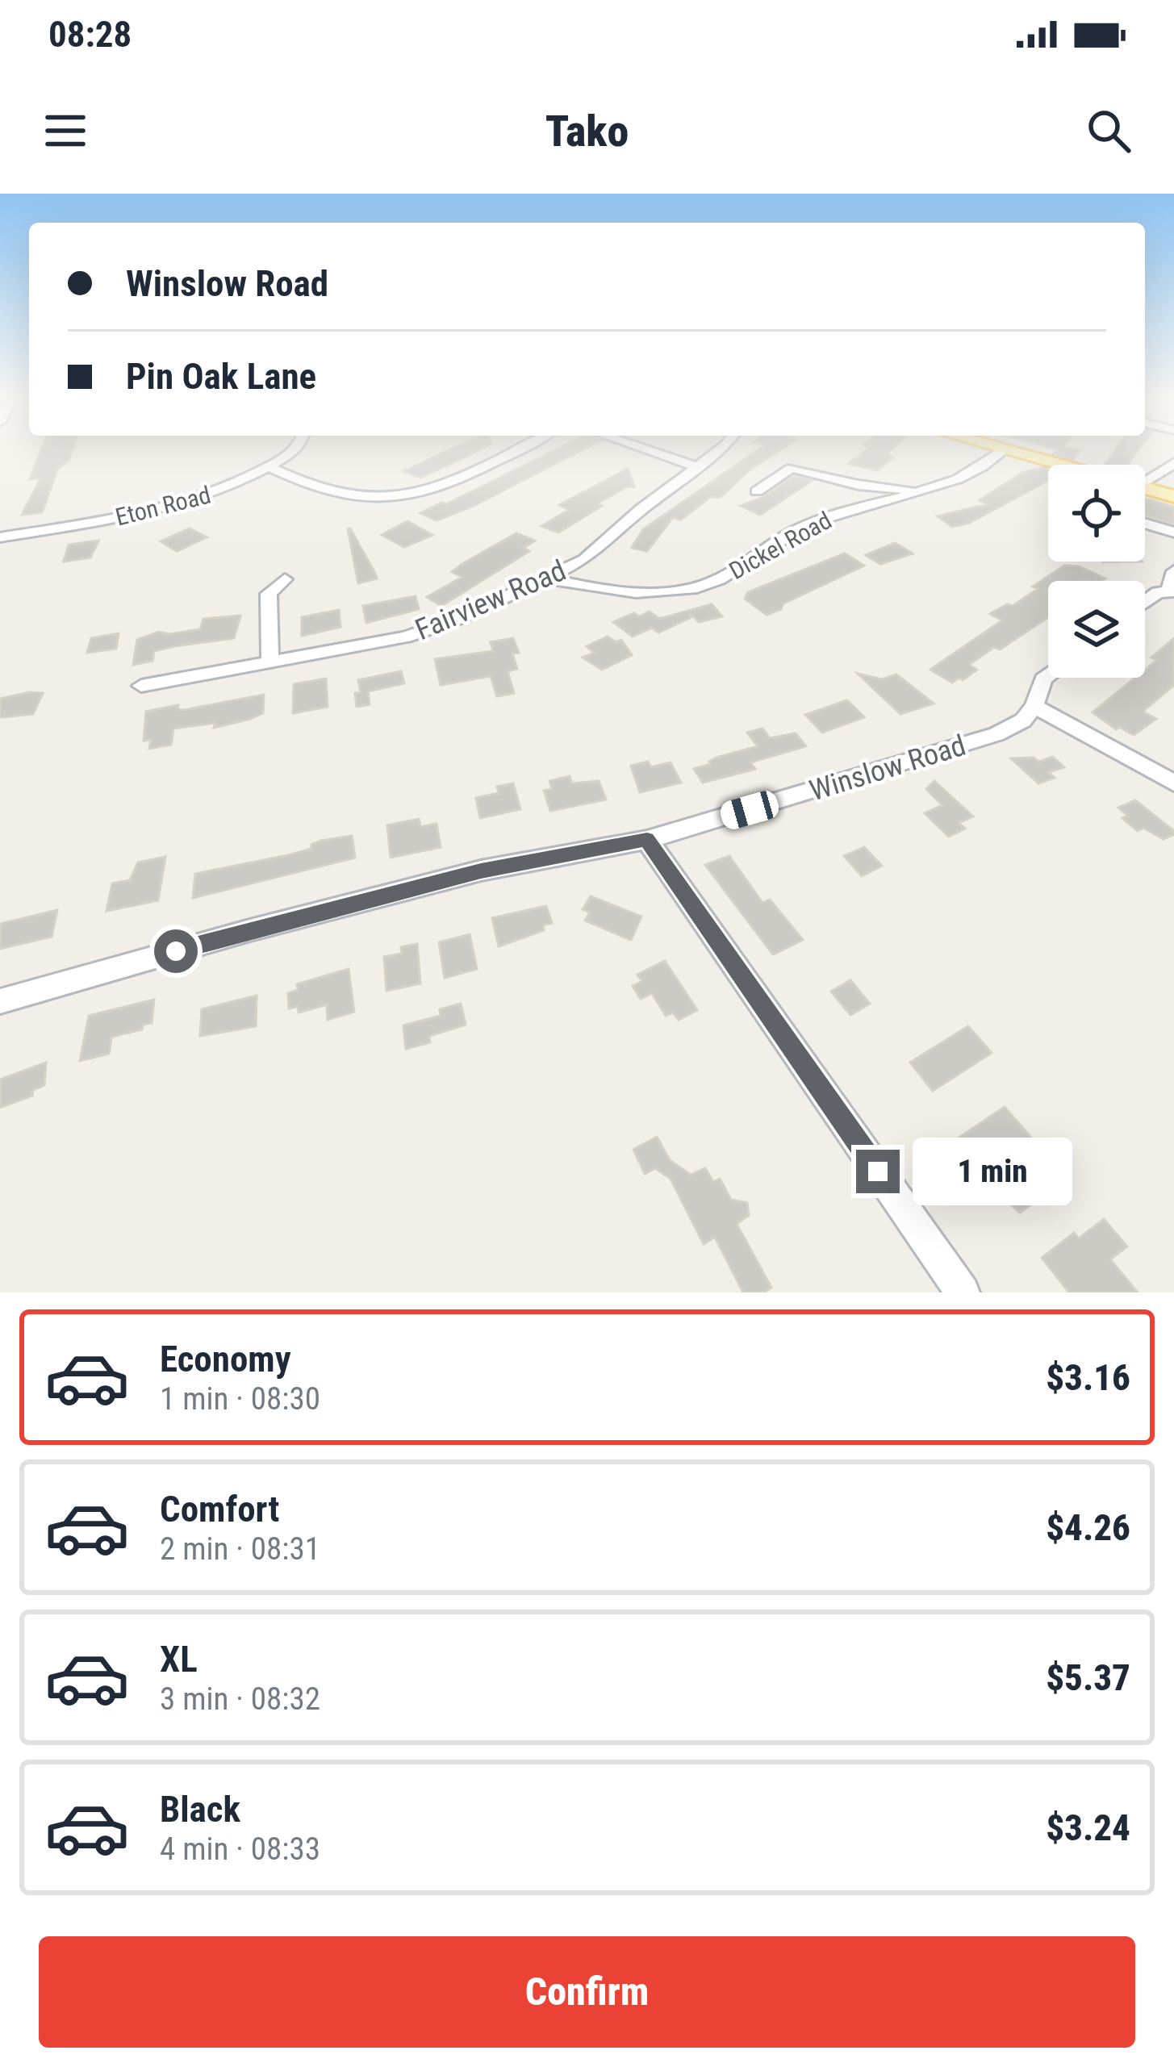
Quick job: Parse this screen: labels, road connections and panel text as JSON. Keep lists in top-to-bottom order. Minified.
{"streets":{"street":["Eton Road","Dickel Road","Fairview Road","Winslow Road"]},"crossings":[["Dickel Road","Fairview Road"]],"page":{"status":"08:28","header":"Tako","banner":["Winslow Road","Pin Oak Lane"],"bubble":"1 min","list":[{"name":"Economy","note":"1 min · 08:30","value":"$3.16"},{"name":"Comfort","note":"2 min · 08:31","value":"$4.26"},{"name":"XL","note":"3 min · 08:32","value":"$5.37"},{"name":"Black","note":"4 min · 08:33","value":"$3.24"}],"buttons":"Confirm"}}
